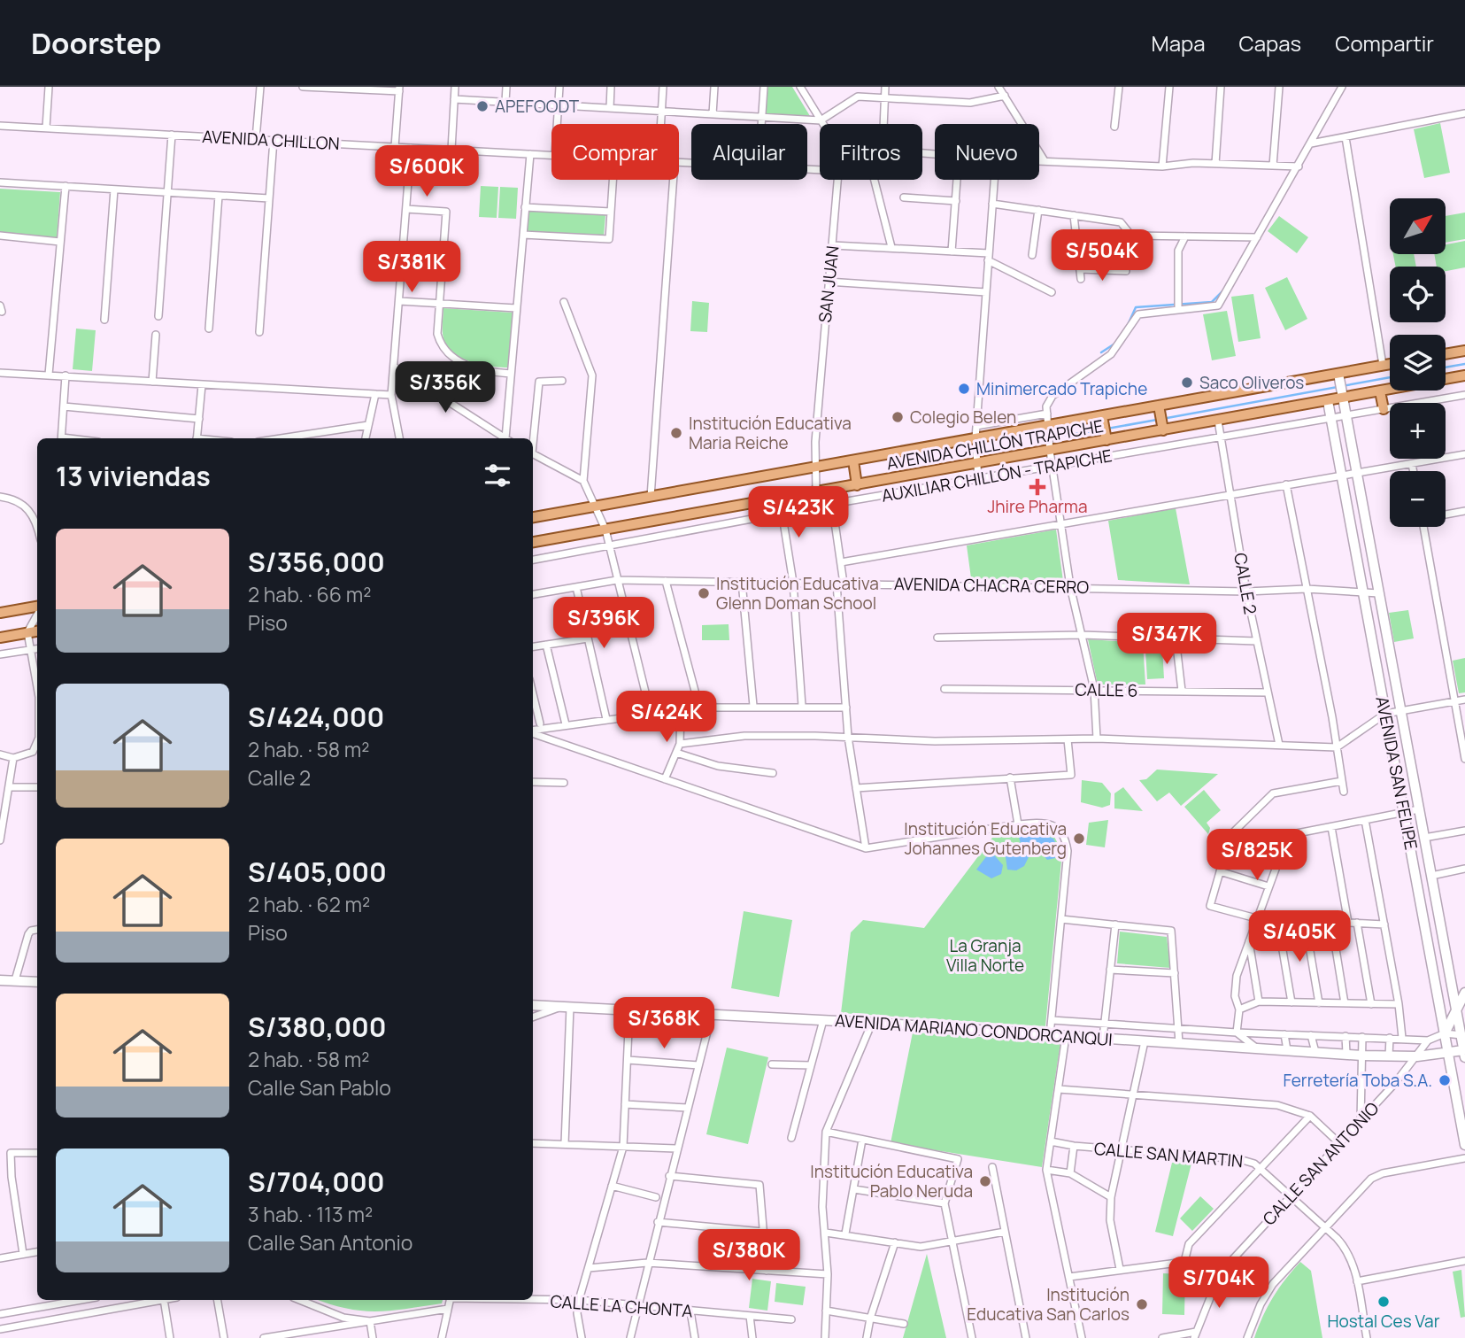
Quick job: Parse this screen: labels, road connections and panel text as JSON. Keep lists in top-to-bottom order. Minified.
{"streets":{"main road":["AVENIDA CHILLÓN TRAPICHE","AVENIDA SAN FELIPE","AVENIDA MARIANO CONDORCANQUI"],"street":["AVENIDA CHILLON","SAN JUAN","AUXILIAR CHILLÓN - TRAPICHE","CALLE 2","AVENIDA CHACRA CERRO","CALLE 6","CALLE SAN MARTIN","CALLE SAN ANTONIO","CALLE LA CHONTA"]},"crossings":[["SAN JUAN","AVENIDA CHILLÓN TRAPICHE"],["AVENIDA CHILLÓN TRAPICHE","CALLE 2"],["AVENIDA CHILLÓN TRAPICHE","AVENIDA SAN FELIPE"],["AUXILIAR CHILLÓN - TRAPICHE","CALLE 2"],["AUXILIAR CHILLÓN - TRAPICHE","AVENIDA SAN FELIPE"],["CALLE 2","AVENIDA CHACRA CERRO"],["CALLE 2","CALLE 6"],["AVENIDA CHACRA CERRO","AVENIDA SAN FELIPE"],["AVENIDA SAN FELIPE","AVENIDA MARIANO CONDORCANQUI"],["AVENIDA MARIANO CONDORCANQUI","CALLE SAN ANTONIO"],["CALLE SAN MARTIN","CALLE SAN ANTONIO"]],"parks":["La Granja Villa Norte"],"places":{"other":["APEFOODT","Saco Oliveros","Minimercado Trapiche","Colegio Belen","Institución Educativa Maria Reiche","Institución Educativa Glenn Doman School","Institución Educativa Johannes Gutenberg","Ferretería Toba S.A.","Institución Educativa Pablo Neruda","Hostal Ces Var","Institución Educativa San Carlos"],"health":["Jhire Pharma"]},"north":"top right","page":{"header":"Doorstep","nav":["Mapa","Capas","Compartir"],"chip":["Comprar","Alquilar","Filtros","Nuevo"],"price":["S/600K","S/504K","S/381K","S/356K","S/423K","S/396K","S/347K","S/424K","S/825K","S/405K","S/368K","S/380K","S/704K"],"map_buttons":["+","−"],"heading":"13 viviendas","list":[{"name":"S/356,000","note":"2 hab. · 66 m² · Piso"},{"name":"S/424,000","note":"2 hab. · 58 m² · Calle 2"},{"name":"S/405,000","note":"2 hab. · 62 m² · Piso"},{"name":"S/380,000","note":"2 hab. · 58 m² · Calle San Pablo"},{"name":"S/704,000","note":"3 hab. · 113 m² · Calle San Antonio"}]}}
